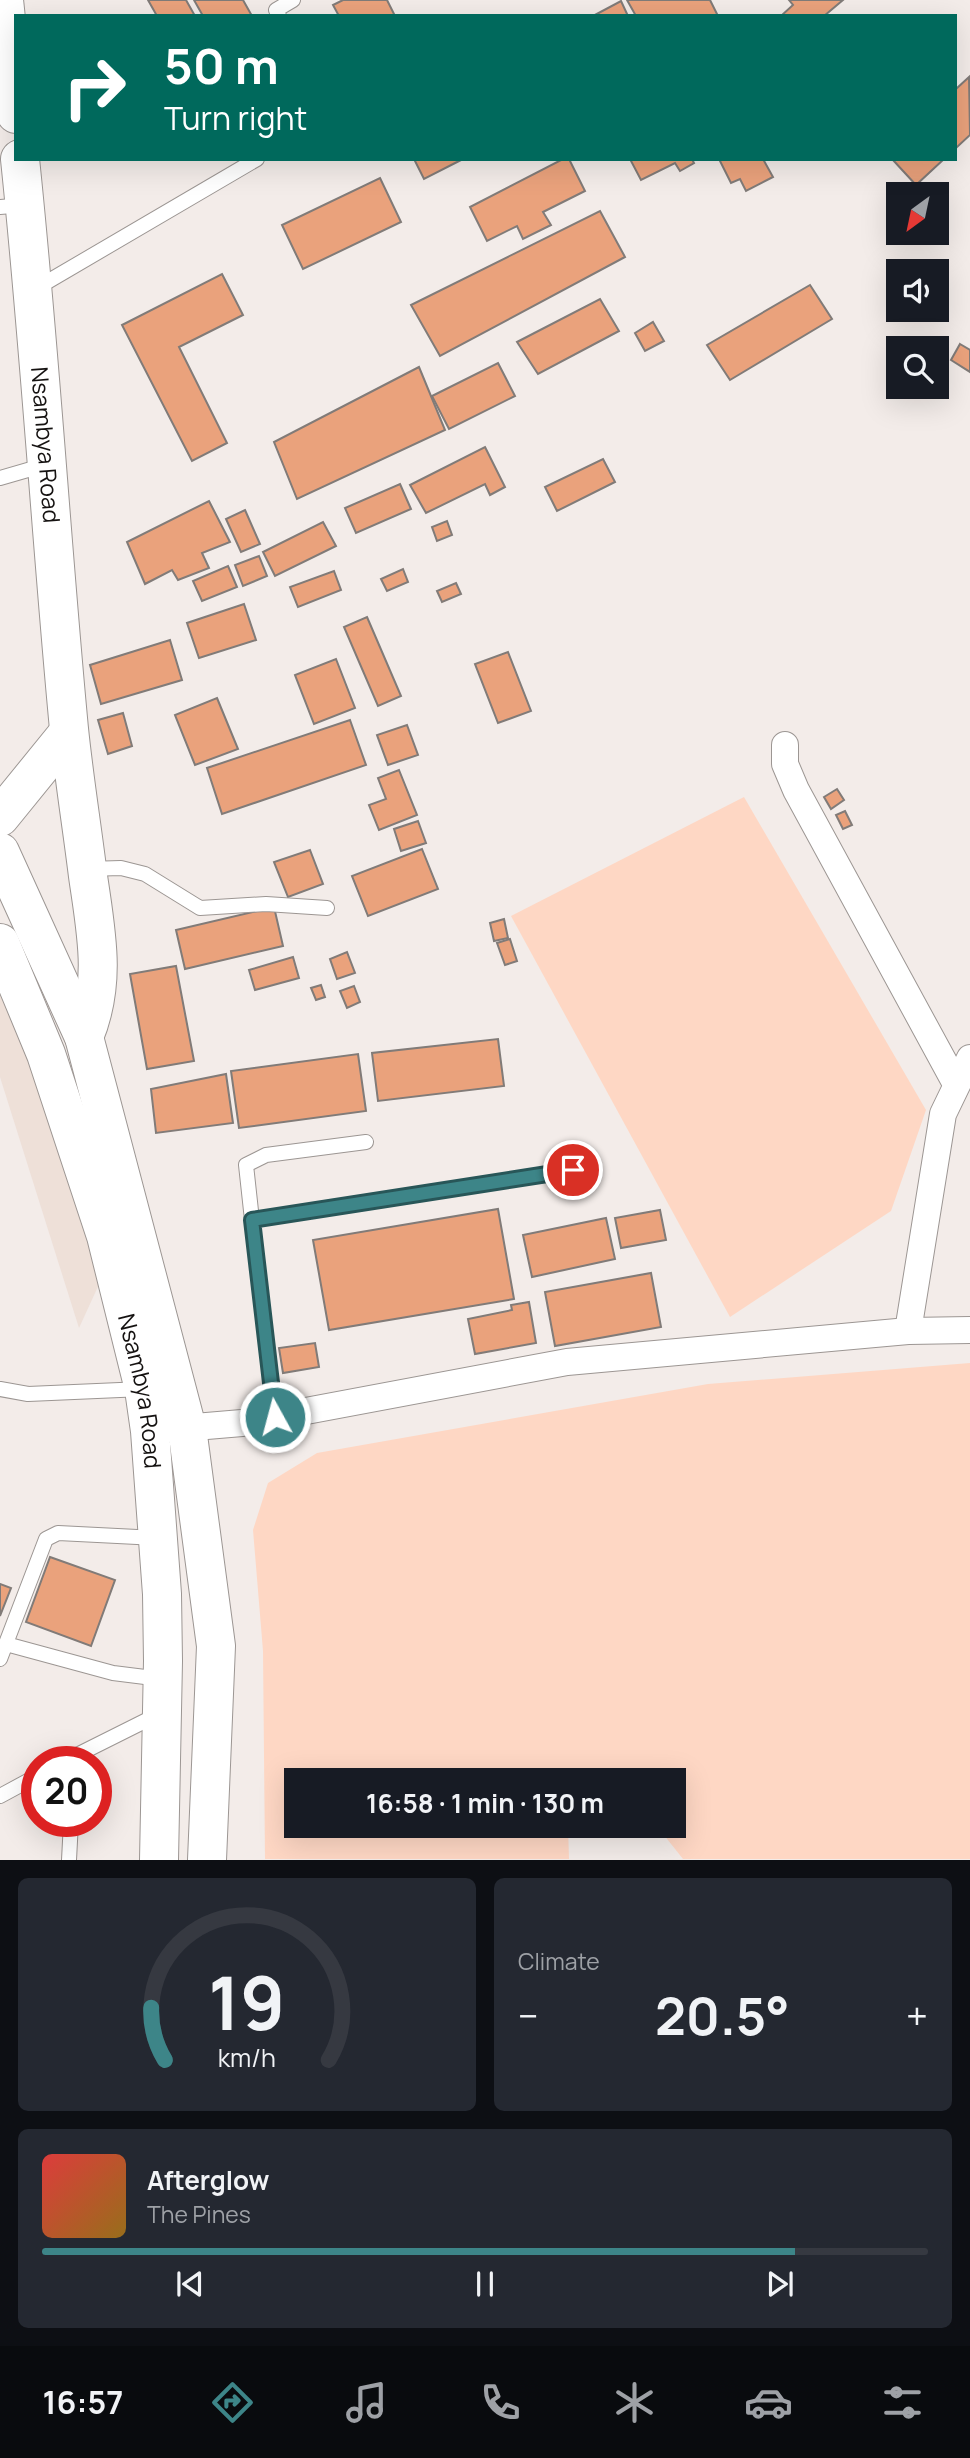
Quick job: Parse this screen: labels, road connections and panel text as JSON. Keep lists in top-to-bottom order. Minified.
{"streets":{"main road":["Nsambya Road"]},"north":"bottom left","page":{"turn":["50 m","Turn right"],"limit":"20","trip":"16:58 · 1 min · 130 m","tile":"Climate","heat":["−","20.5°","+"],"song":["Afterglow","The Pines"],"tabs":"16:57","gauge":["19","km/h"]}}
